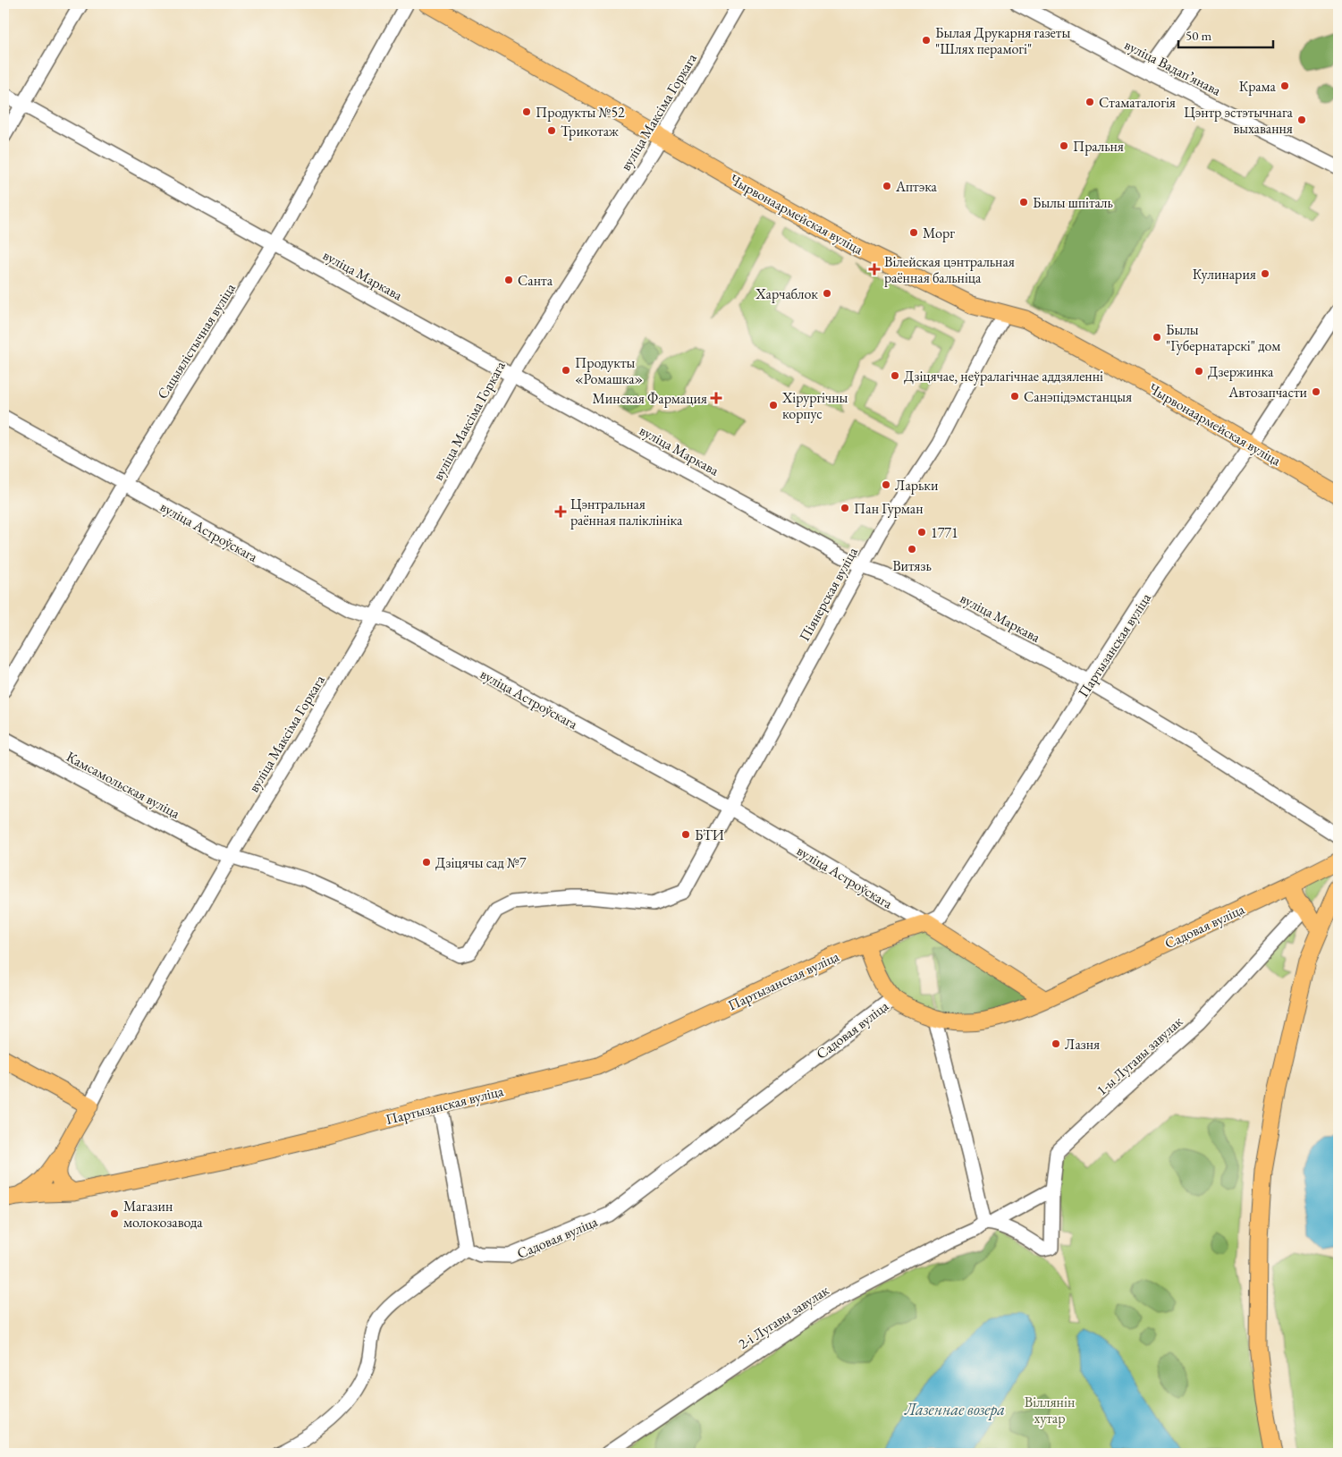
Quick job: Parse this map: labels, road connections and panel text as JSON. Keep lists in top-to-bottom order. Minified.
{"streets":{"main road":["Чырвонаармейская вуліца","вуліца Астроўскага","Партызанская вуліца","Садовая вуліца"],"street":["вуліца Вадапʼянава","вуліца Максіма Горкага","вуліца Маркава","Сацыялістычная вуліца","Піянерская вуліца","Камсамольская вуліца","1-ы Лугавы завулак","2-і Лугавы завулак"]},"crossings":[["вуліца Максіма Горкага","Чырвонаармейская вуліца"],["вуліца Максіма Горкага","вуліца Маркава"],["вуліца Максіма Горкага","вуліца Астроўскага"],["вуліца Максіма Горкага","Піянерская вуліца"],["вуліца Максіма Горкага","Камсамольская вуліца"],["Чырвонаармейская вуліца","Піянерская вуліца"],["Чырвонаармейская вуліца","Партызанская вуліца"],["вуліца Маркава","Сацыялістычная вуліца"],["вуліца Маркава","Піянерская вуліца"],["вуліца Маркава","Партызанская вуліца"],["Сацыялістычная вуліца","вуліца Астроўскага"],["вуліца Астроўскага","Піянерская вуліца"],["вуліца Астроўскага","Партызанская вуліца"],["вуліца Астроўскага","Садовая вуліца"],["Піянерская вуліца","Камсамольская вуліца"],["1-ы Лугавы завулак","2-і Лугавы завулак"]],"water":["Лазеннае возера"],"parks":["Віллянін хутар"],"places":{"other":["Былая Друкарня газеты \"Шлях перамогі\"","Крама","Стаматалогія","Продукты №52","Цэнтр эстэтычнага выхавання","Трикотаж","Пральня","Аптэка","Былы шпіталь","Морг","Кулинария","Санта","Харчаблок","Былы \"Губернатарскі\" дом","Продукты «Ромашка»","Дзержинка","Дзіцячае, неўралагічнае аддзяленні","Автозапчасти","Санэпідэмстанцыя","Хірургічны корпус","Ларьки","Пан Гурман","1771","Витязь","БТИ","Дзіцячы сад №7","Лазня","Магазин молокозавода"],"health":["Вілейская цэнтральная раённая бальніца","Минская Фармация","Цэнтральная раённая паліклініка"]},"scale_bar":"50 m"}
